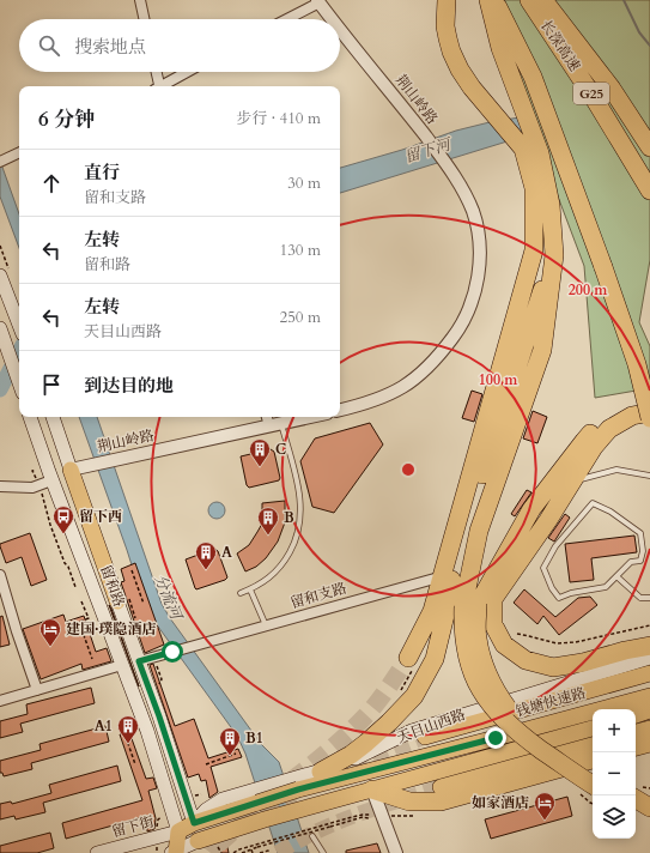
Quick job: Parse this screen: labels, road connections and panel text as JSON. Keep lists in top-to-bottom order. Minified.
{"streets":{"highway":["长深高速","G25"],"main road":["留和路","钱塘快速路","天目山西路","留下街"],"street":["荆山岭路","留和支路"]},"crossings":[["荆山岭路","留和路"],["留和路","留和支路"],["留和路","天目山西路"],["留和路","留下街"],["天目山西路","留下街"]],"water":["留下河","分流河"],"places":{"building":["C","B","A","A1","B1"],"bus stop":["留下西"],"hotel":["建国·璞隐酒店","如家酒店"]},"page":{"search":"搜索地点","heading":["6 分钟","步行 · 410 m"],"list":[["直行","留和支路","30 m"],["左转","留和路","130 m"],["左转","天目山西路","250 m"],"到达目的地"],"map_buttons":["+","−"]},"rings":["200 m","100 m"]}
